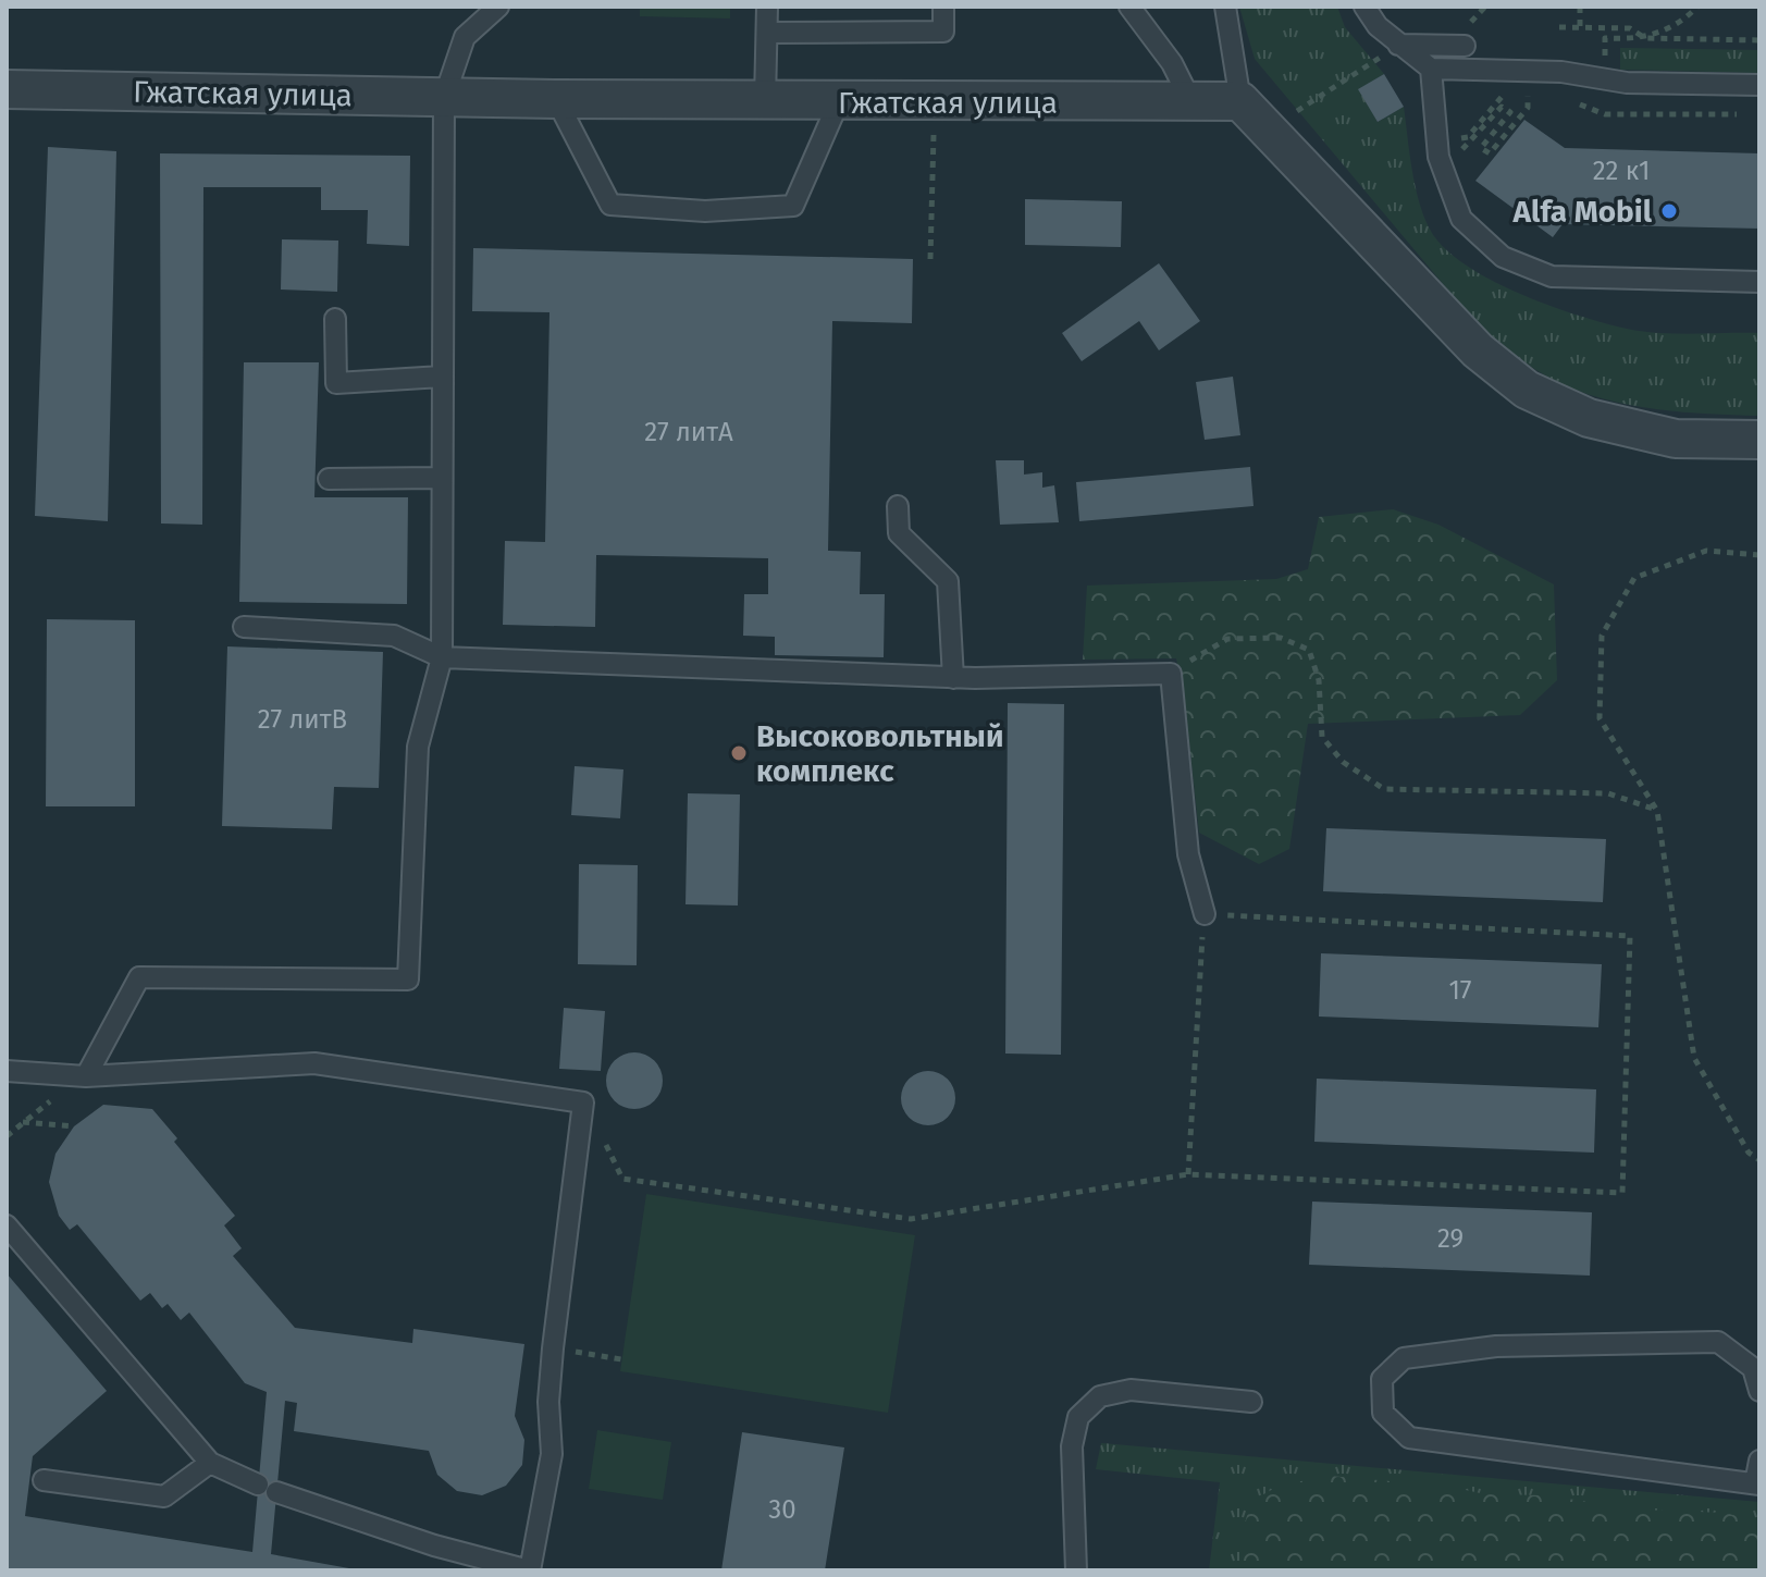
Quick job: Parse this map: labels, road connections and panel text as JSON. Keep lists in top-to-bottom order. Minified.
{"streets":{"street":["Гжатская улица"]},"places":["Alfa Mobil","Высоковольтный комплекc"],"house_numbers":["22 к1","27 литА","27 литВ","17","29","30"]}
